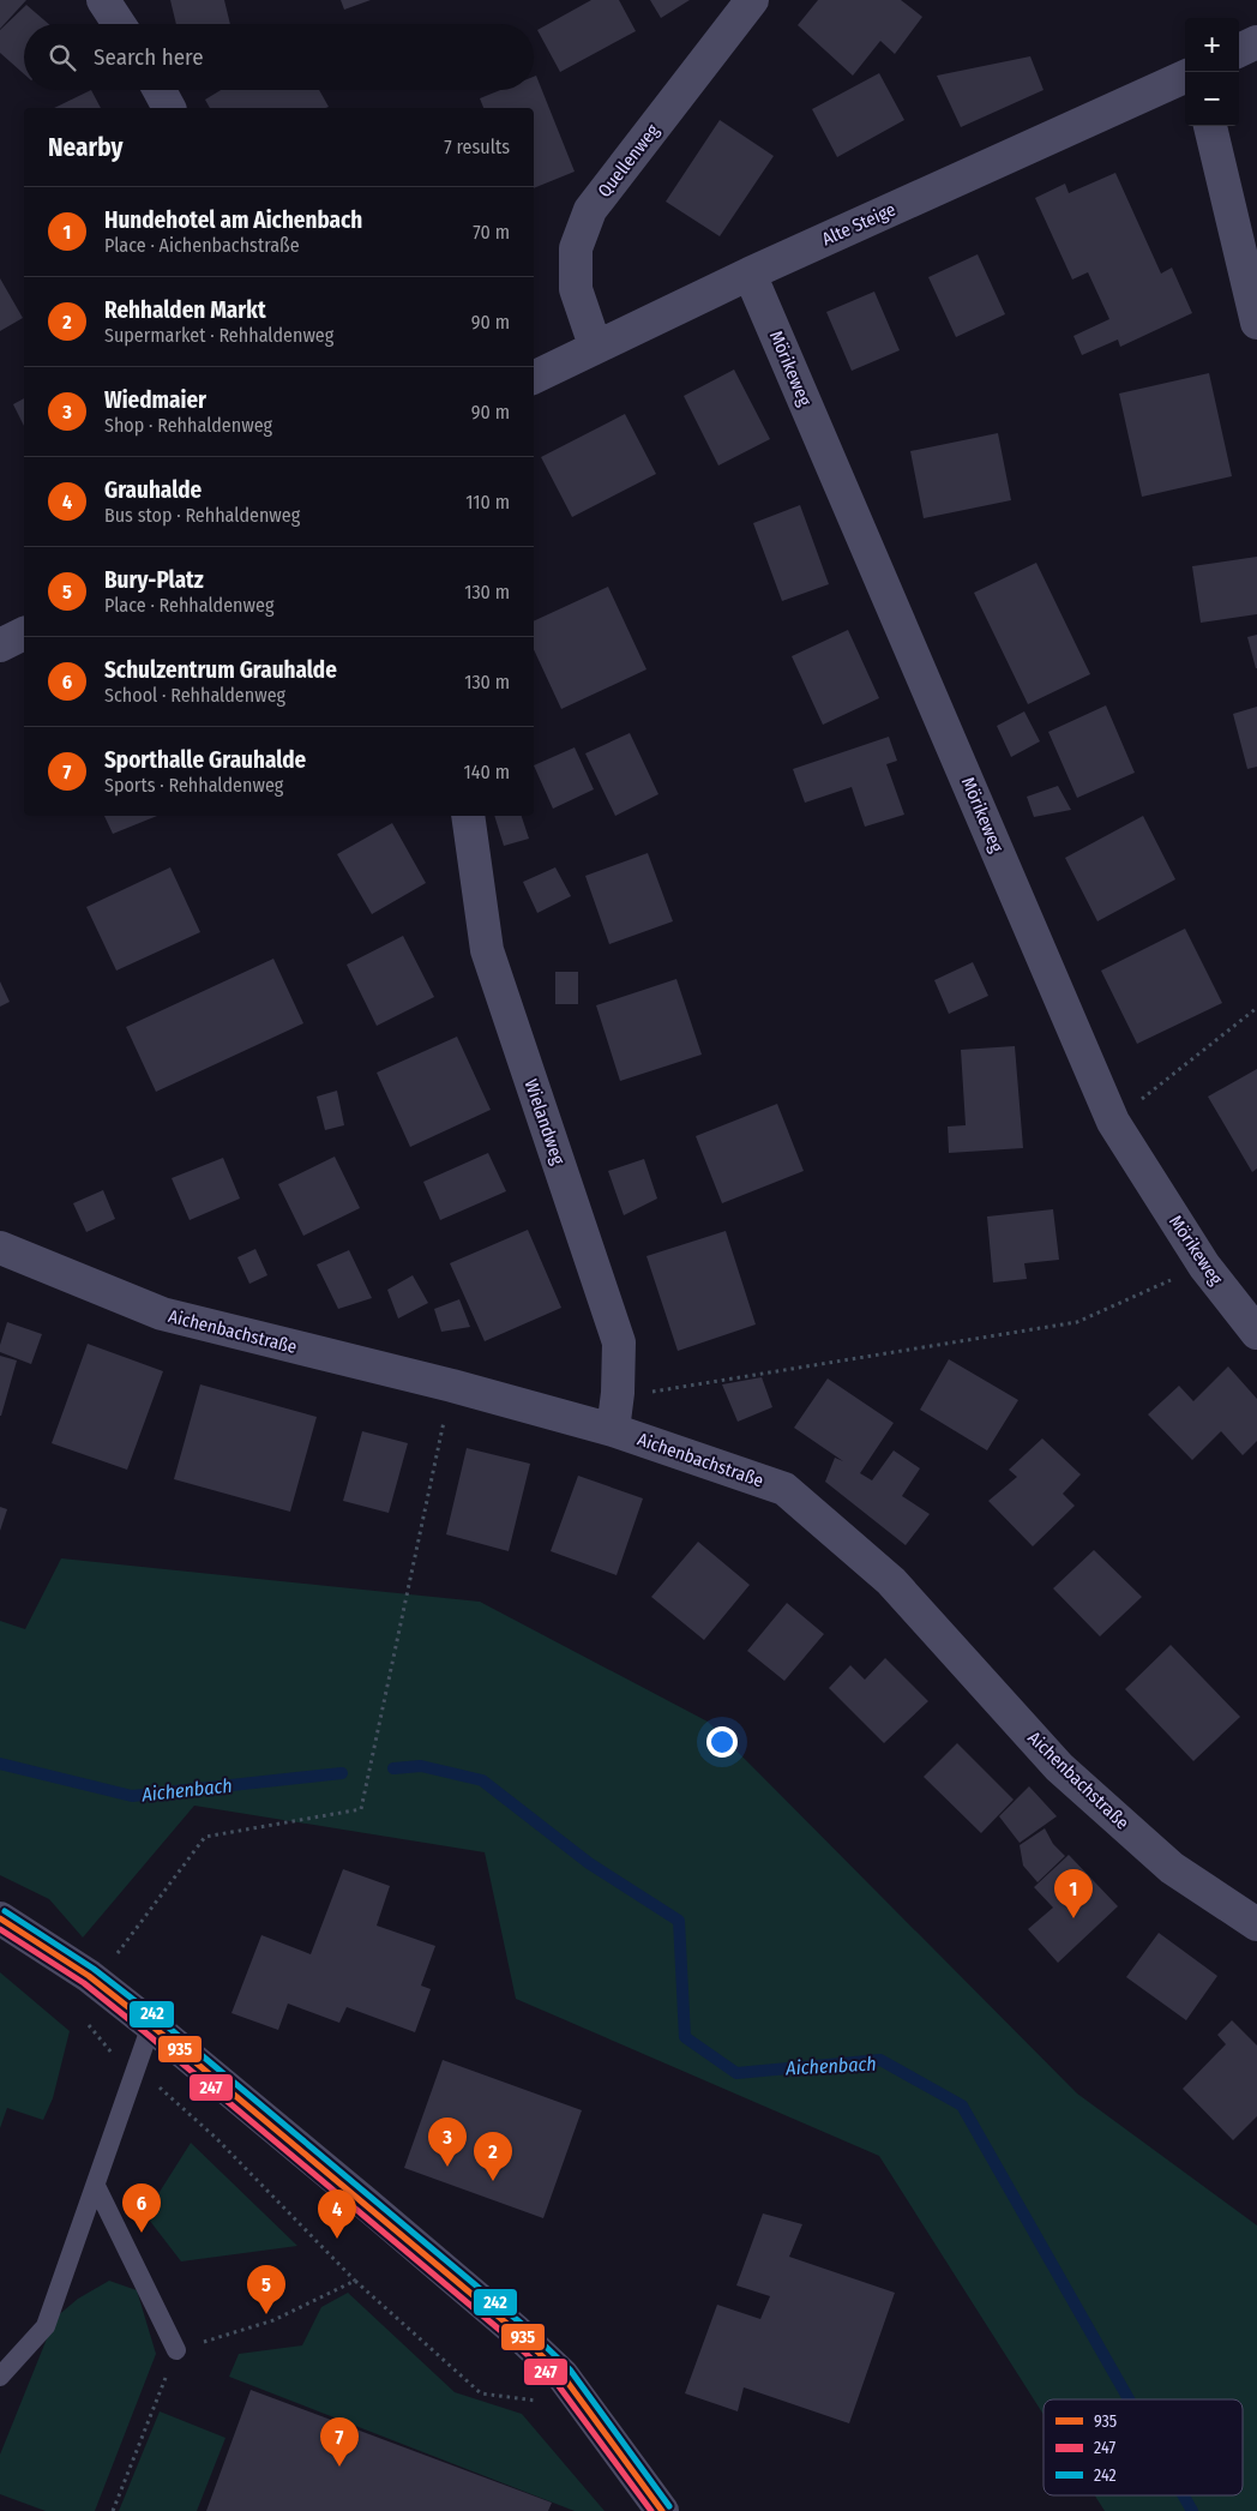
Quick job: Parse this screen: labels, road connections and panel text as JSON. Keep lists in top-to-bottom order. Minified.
{"streets":{"street":["Quellenweg","Alte Steige","Mörikeweg","Wielandweg","Aichenbachstraße"]},"crossings":[["Quellenweg","Alte Steige"],["Alte Steige","Mörikeweg"],["Wielandweg","Aichenbachstraße"]],"water":["Aichenbach"],"lines":["transit line 242","transit line 935","transit line 247"],"legend":["935","247","242"],"page":{"map_buttons":["+","−"],"search":"Search here","heading":["Nearby","7 results"],"list":[{"mark":"1","name":"Hundehotel am Aichenbach","note":"Place · Aichenbachstraße","value":"70 m"},{"mark":"2","name":"Rehhalden Markt","note":"Supermarket · Rehhaldenweg","value":"90 m"},{"mark":"3","name":"Wiedmaier","note":"Shop · Rehhaldenweg","value":"90 m"},{"mark":"4","name":"Grauhalde","note":"Bus stop · Rehhaldenweg","value":"110 m"},{"mark":"5","name":"Bury-Platz","note":"Place · Rehhaldenweg","value":"130 m"},{"mark":"6","name":"Schulzentrum Grauhalde","note":"School · Rehhaldenweg","value":"130 m"},{"mark":"7","name":"Sporthalle Grauhalde","note":"Sports · Rehhaldenweg","value":"140 m"}],"pins":["1","3","2","6","4","5","7"]}}
